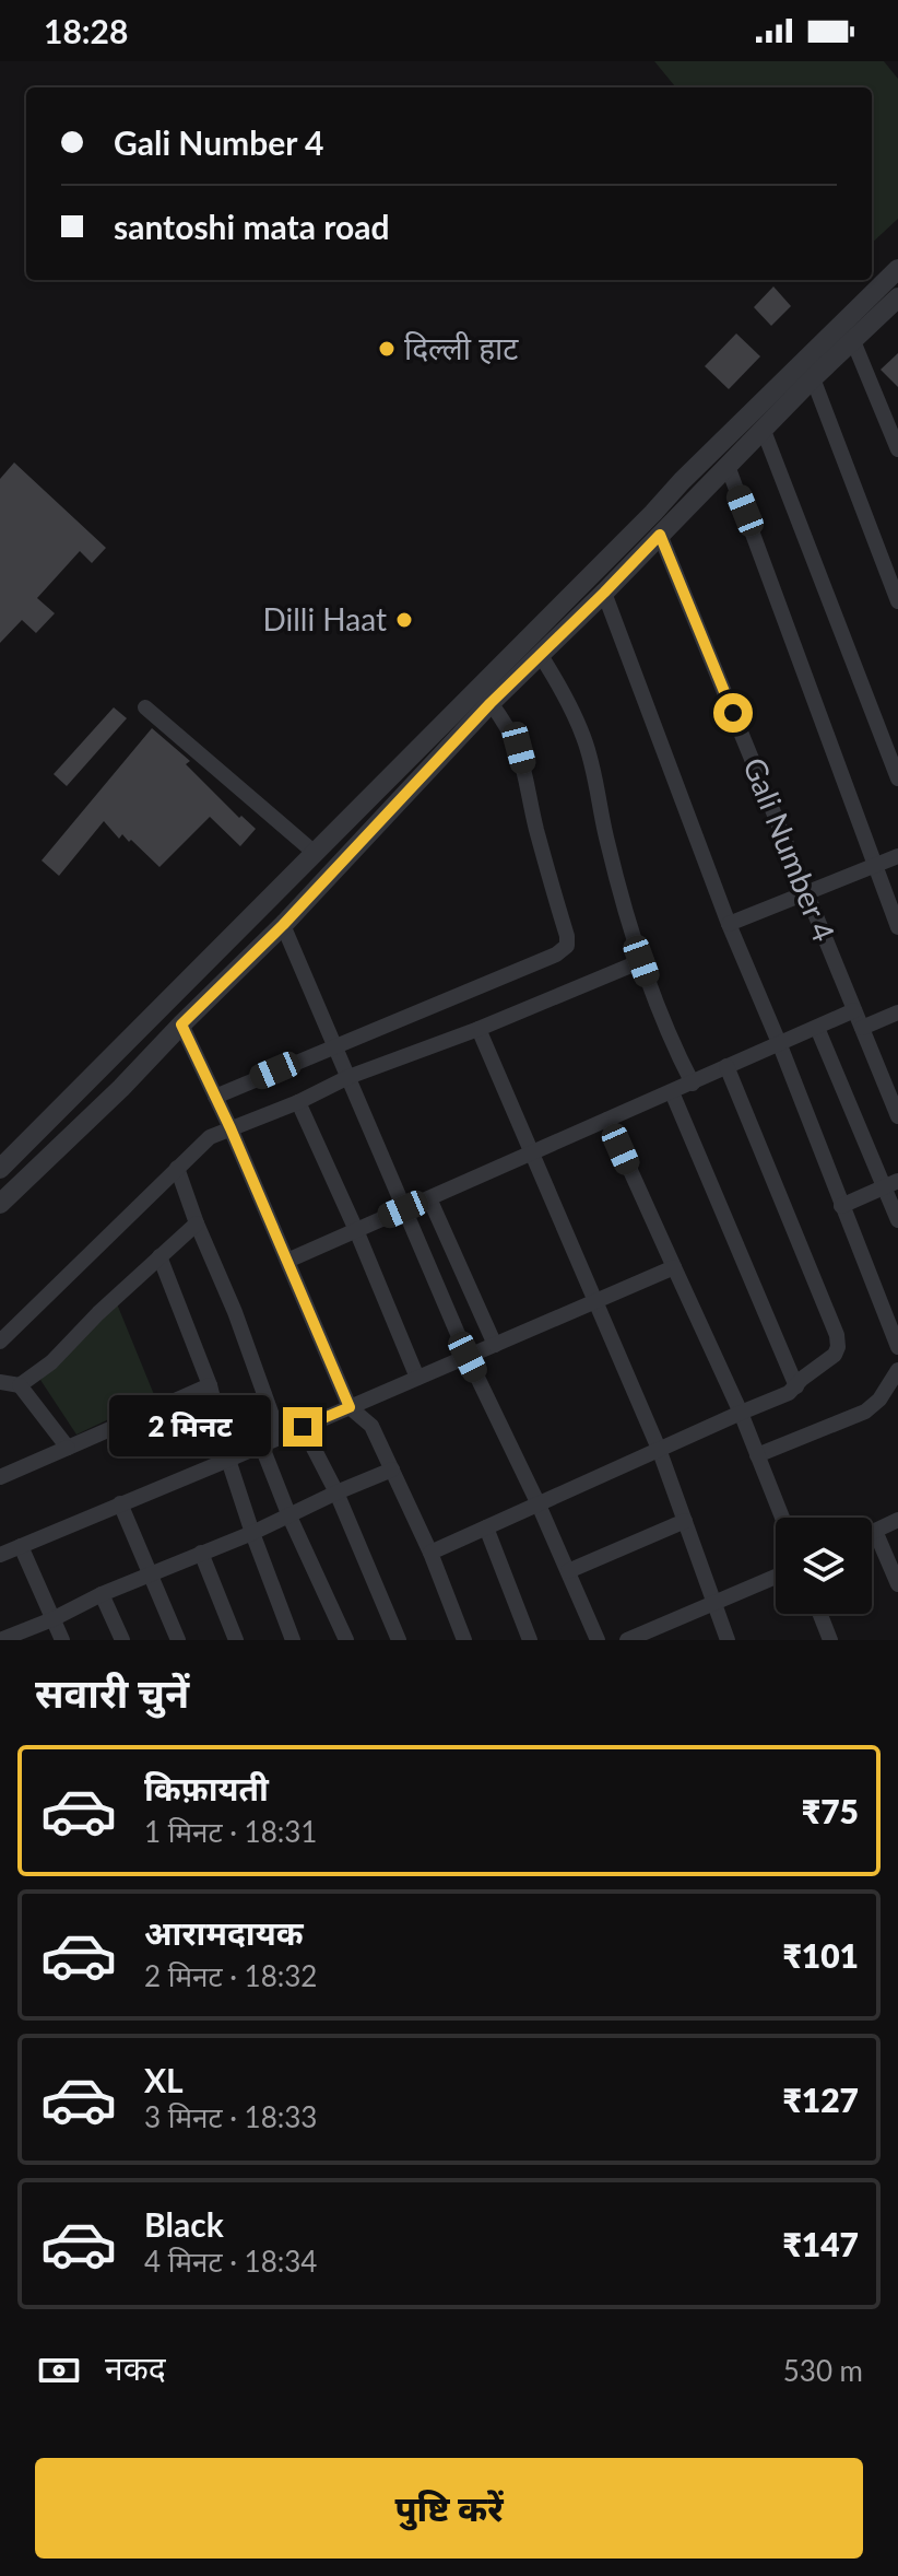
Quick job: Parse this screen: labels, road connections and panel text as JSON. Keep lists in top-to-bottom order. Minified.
{"streets":{"street":["Gali Number 4"]},"places":["दिल्ली हाट","Dilli Haat"],"page":{"status":"18:28","banner":["Gali Number 4","santoshi mata road"],"bubble":"2 मिनट","heading":"सवारी चुनें","list":[{"name":"किफ़ायती","note":"1 मिनट · 18:31","value":"₹75"},{"name":"आरामदायक","note":"2 मिनट · 18:32","value":"₹101"},{"name":"XL","note":"3 मिनट · 18:33","value":"₹127"},{"name":"Black","note":"4 मिनट · 18:34","value":"₹147"}],"pay":["नकद","530 m"],"buttons":"पुष्टि करें"}}
